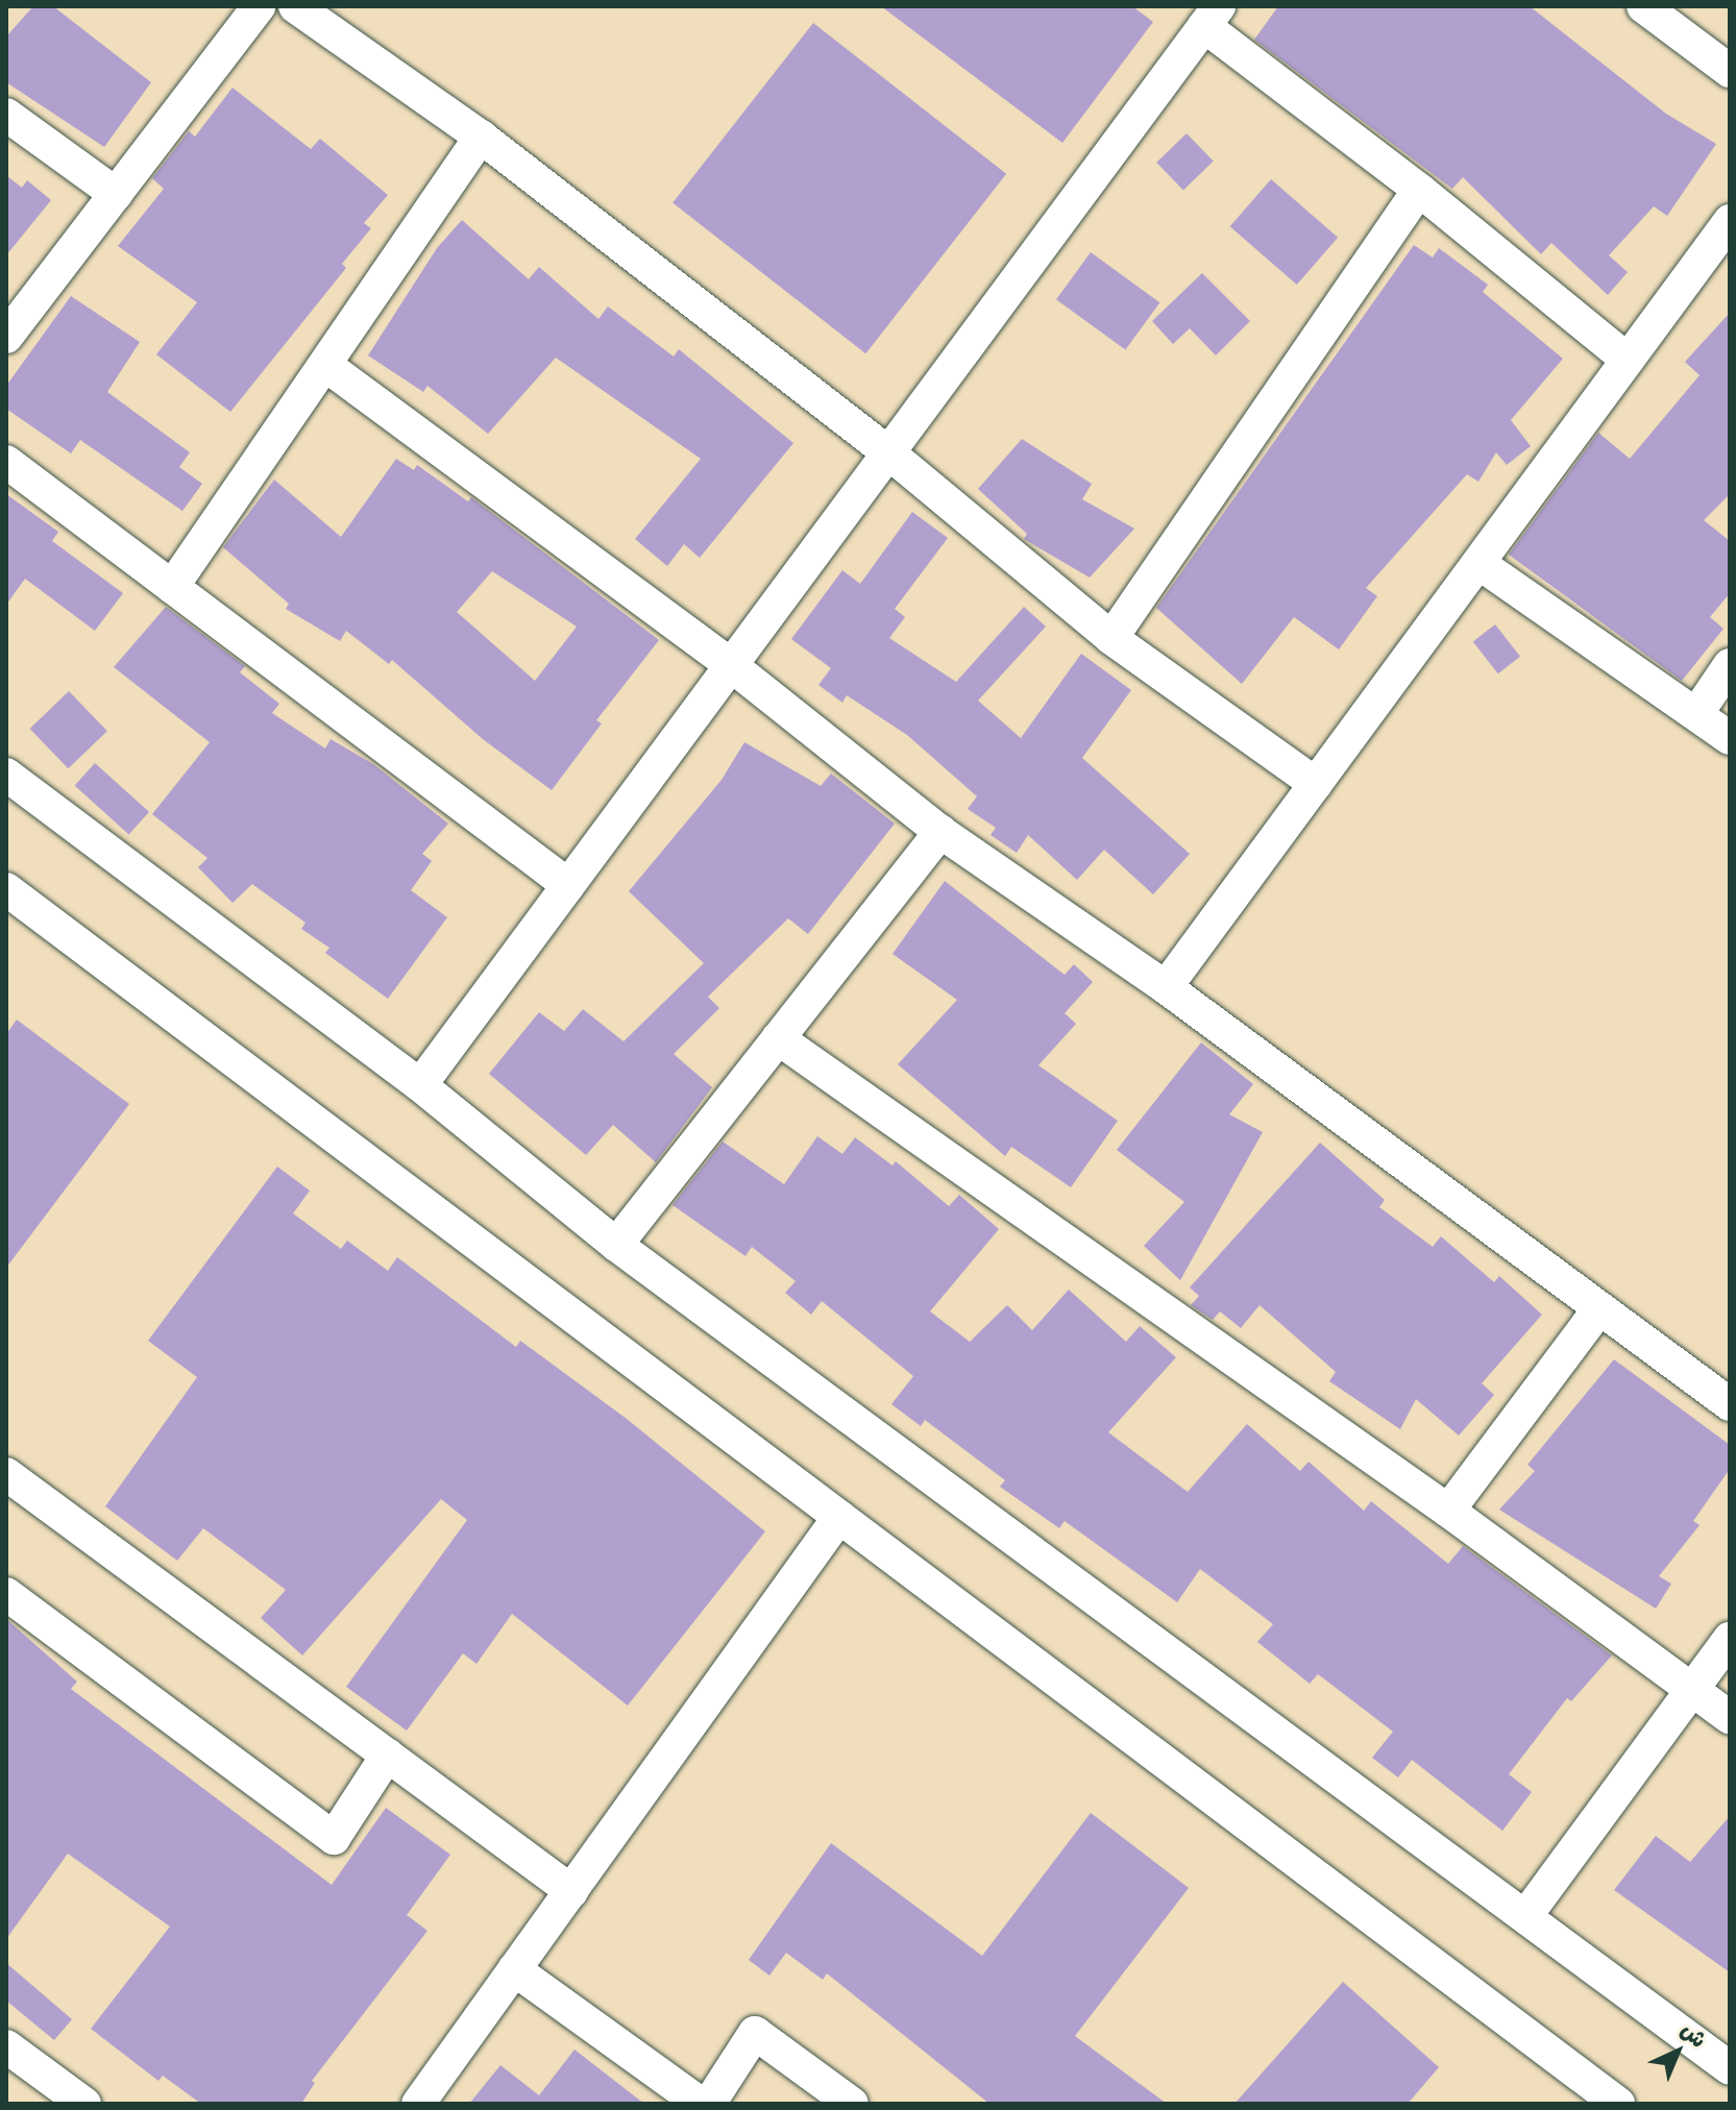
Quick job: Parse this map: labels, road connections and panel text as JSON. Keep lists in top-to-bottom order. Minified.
{"north":"top right"}
